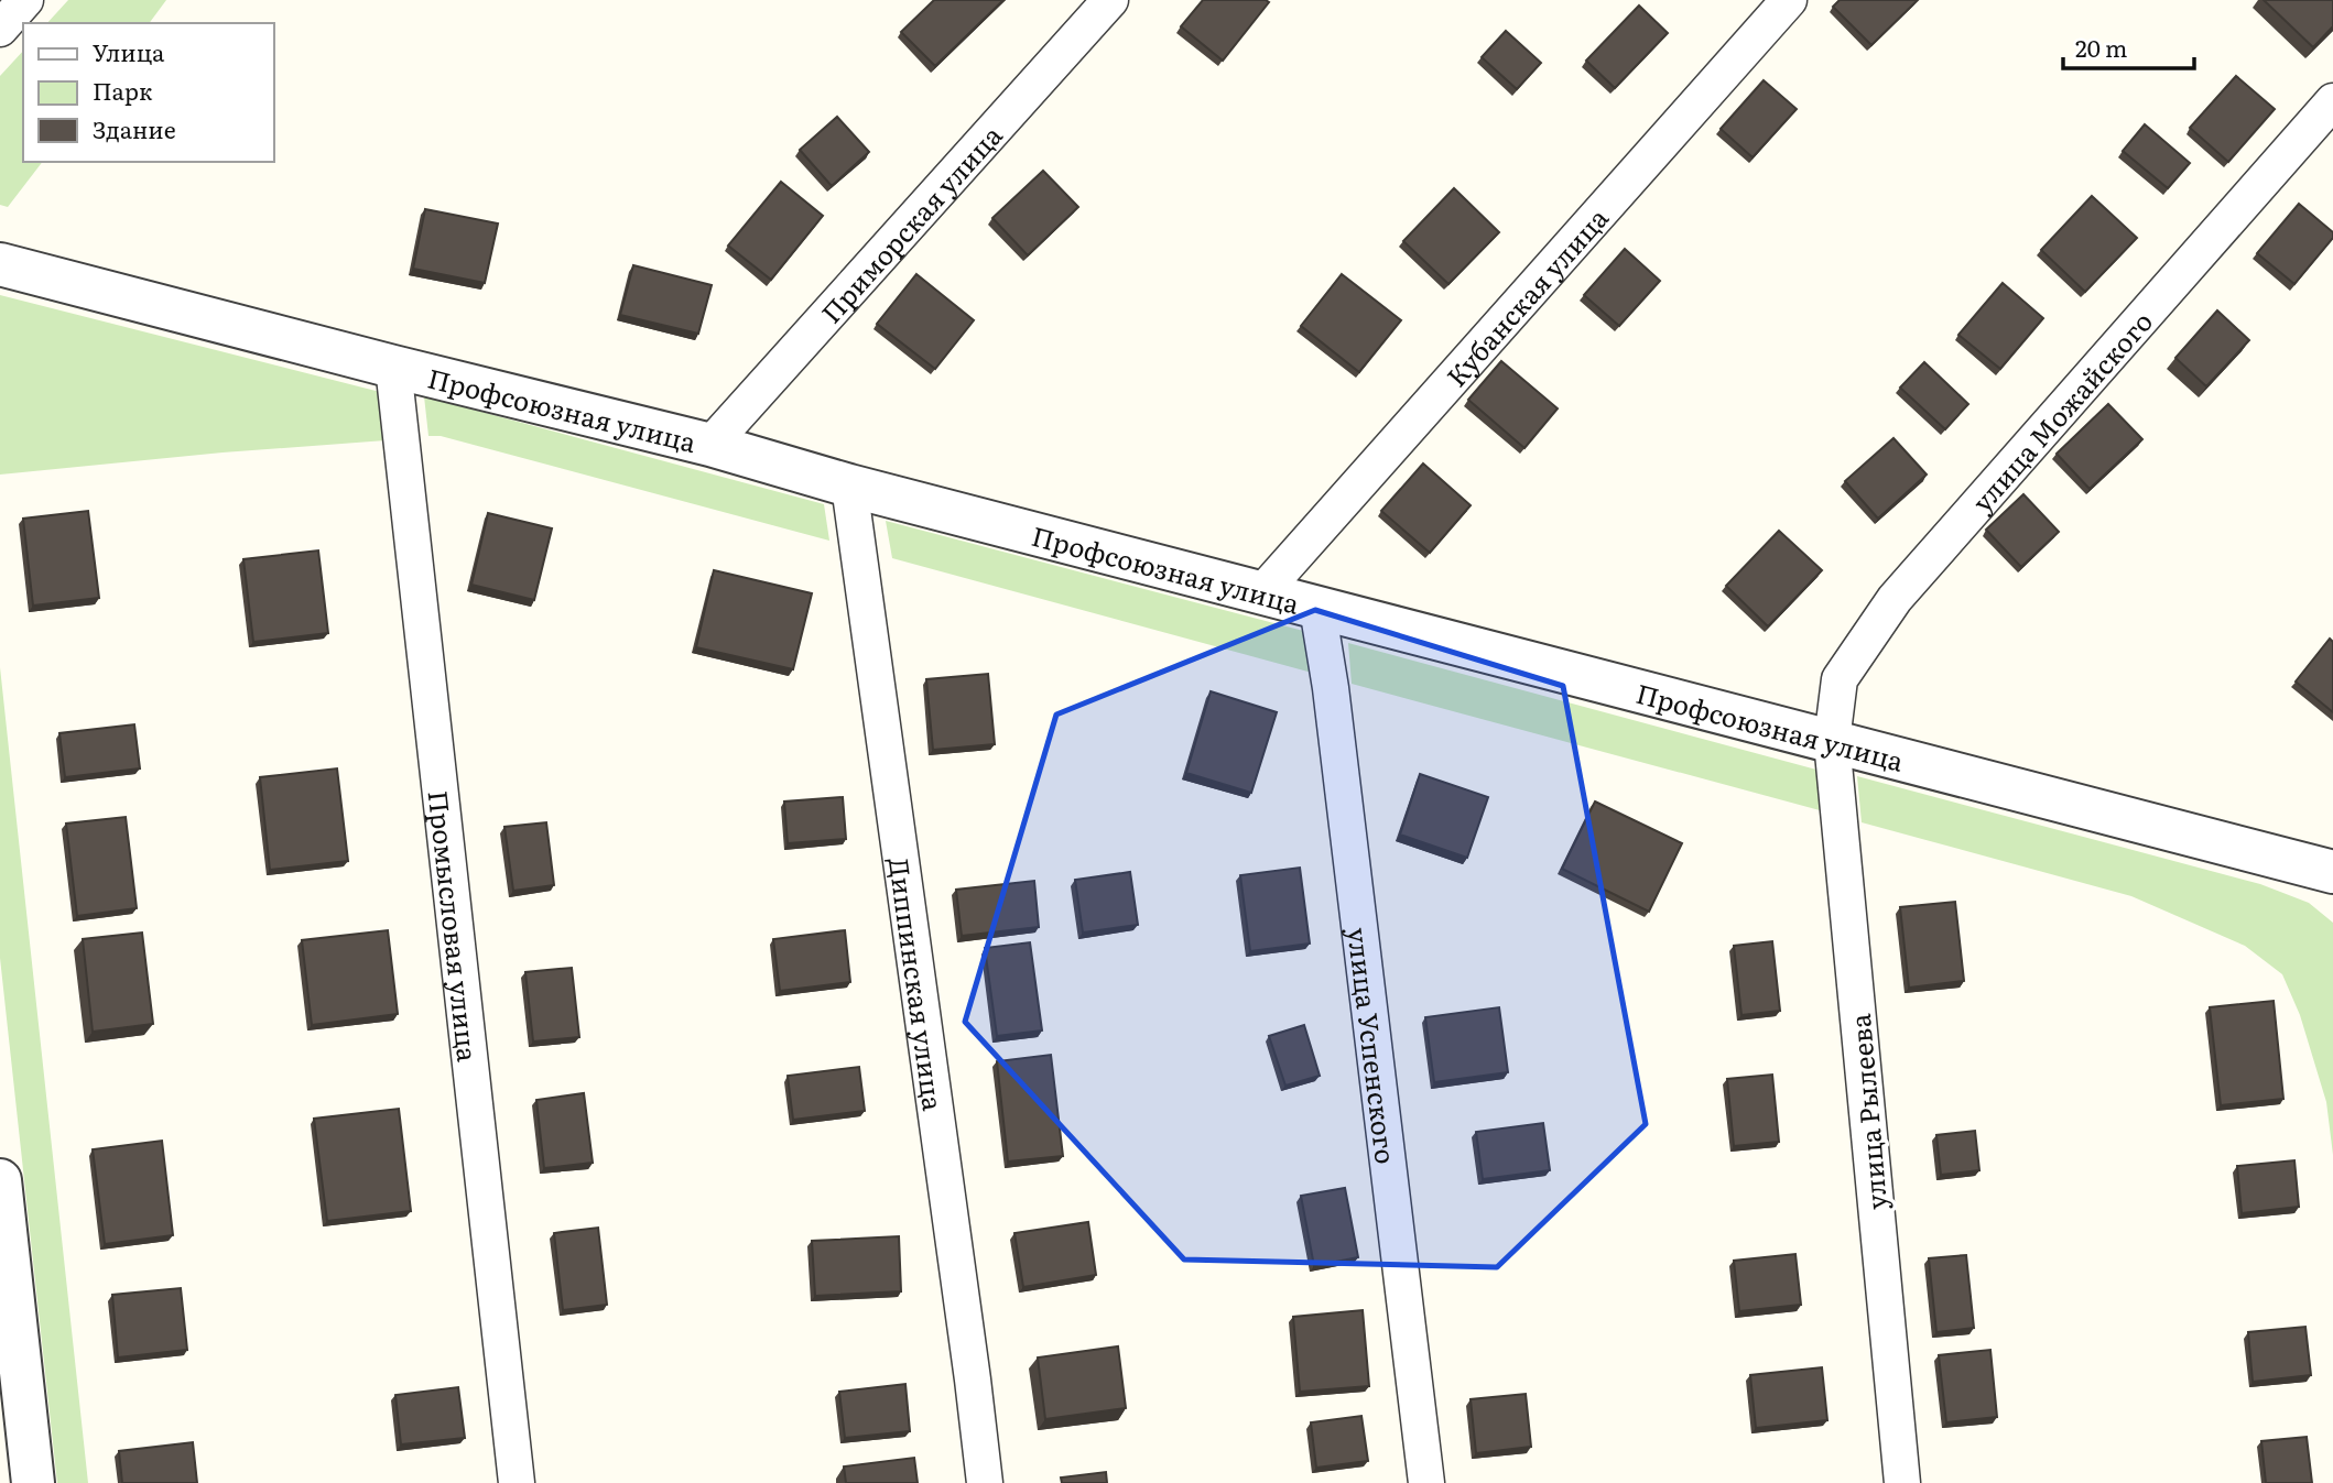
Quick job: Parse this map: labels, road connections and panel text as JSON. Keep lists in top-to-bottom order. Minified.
{"streets":{"street":["Приморская улица","Кубанская улица","Профсоюзная улица","улица Можайского","Промысловая улица","Диппинская улица","улица Успенского","улица Рылеева"]},"crossings":[["Приморская улица","Профсоюзная улица"],["Кубанская улица","Профсоюзная улица"],["Профсоюзная улица","улица Можайского"],["Профсоюзная улица","Промысловая улица"],["Профсоюзная улица","Диппинская улица"],["Профсоюзная улица","улица Успенского"],["Профсоюзная улица","улица Рылеева"],["улица Можайского","улица Рылеева"]],"legend":["Улица","Парк","Здание"],"scale_bar":"20 m"}
